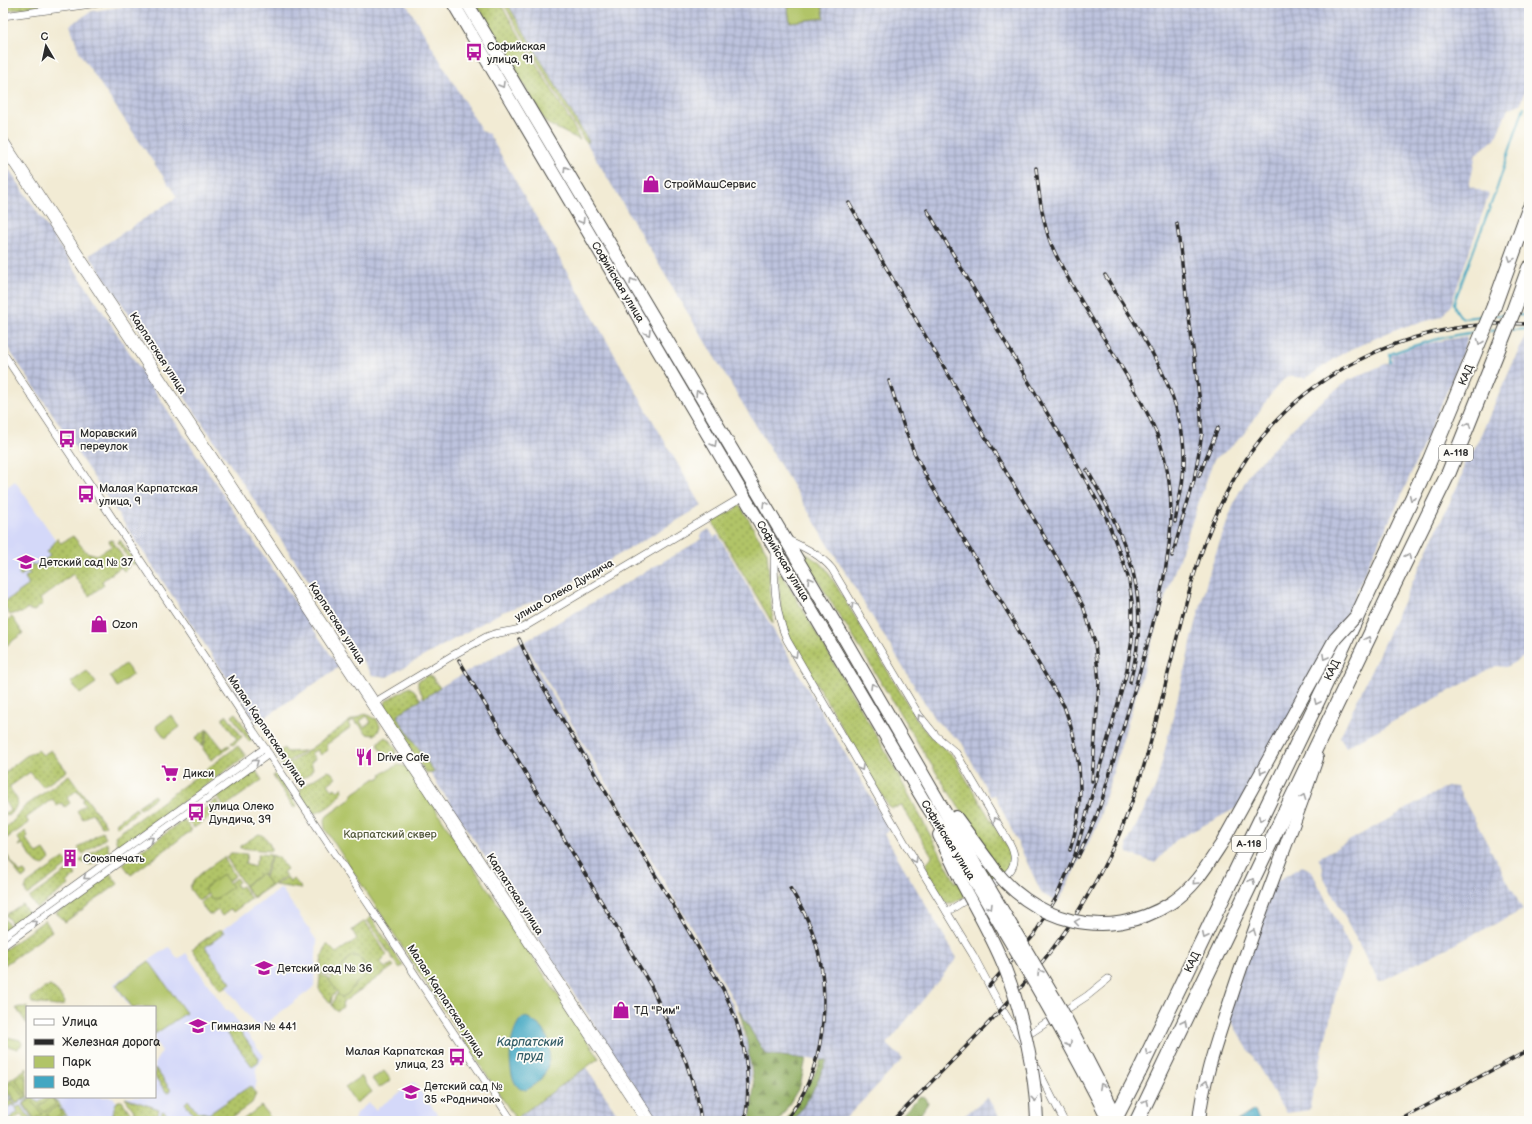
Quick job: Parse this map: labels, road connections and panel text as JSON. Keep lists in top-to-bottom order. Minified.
{"streets":{"highway":["КАД","А-118"],"main road":["Софийская улица"],"street":["Карпатская улица","улица Олеко Дундича","Малая Карпатская улица"]},"crossings":[["Софийская улица","улица Олеко Дундича"],["Карпатская улица","улица Олеко Дундича"]],"water":["Карпатский пруд"],"parks":["Карпатский сквер"],"places":{"bus stop":["Софийская улица, 91","Моравский переулок","Малая Карпатская улица, 9","улица Олеко Дундича, 39","Малая Карпатская улица, 23"],"shop":["СтройМашСервис","Ozon","ТД \"Рим\""],"school or university":["Детский сад № 37","Детский сад № 36","Гимназия № 441","Детский сад № 35 «Родничок»"],"restaurant":["Drive Cafe"],"supermarket":["Дикси"],"building":["Союзпечать"]},"legend":["Улица","Железная дорога","Парк","Вода"],"north":"top"}
